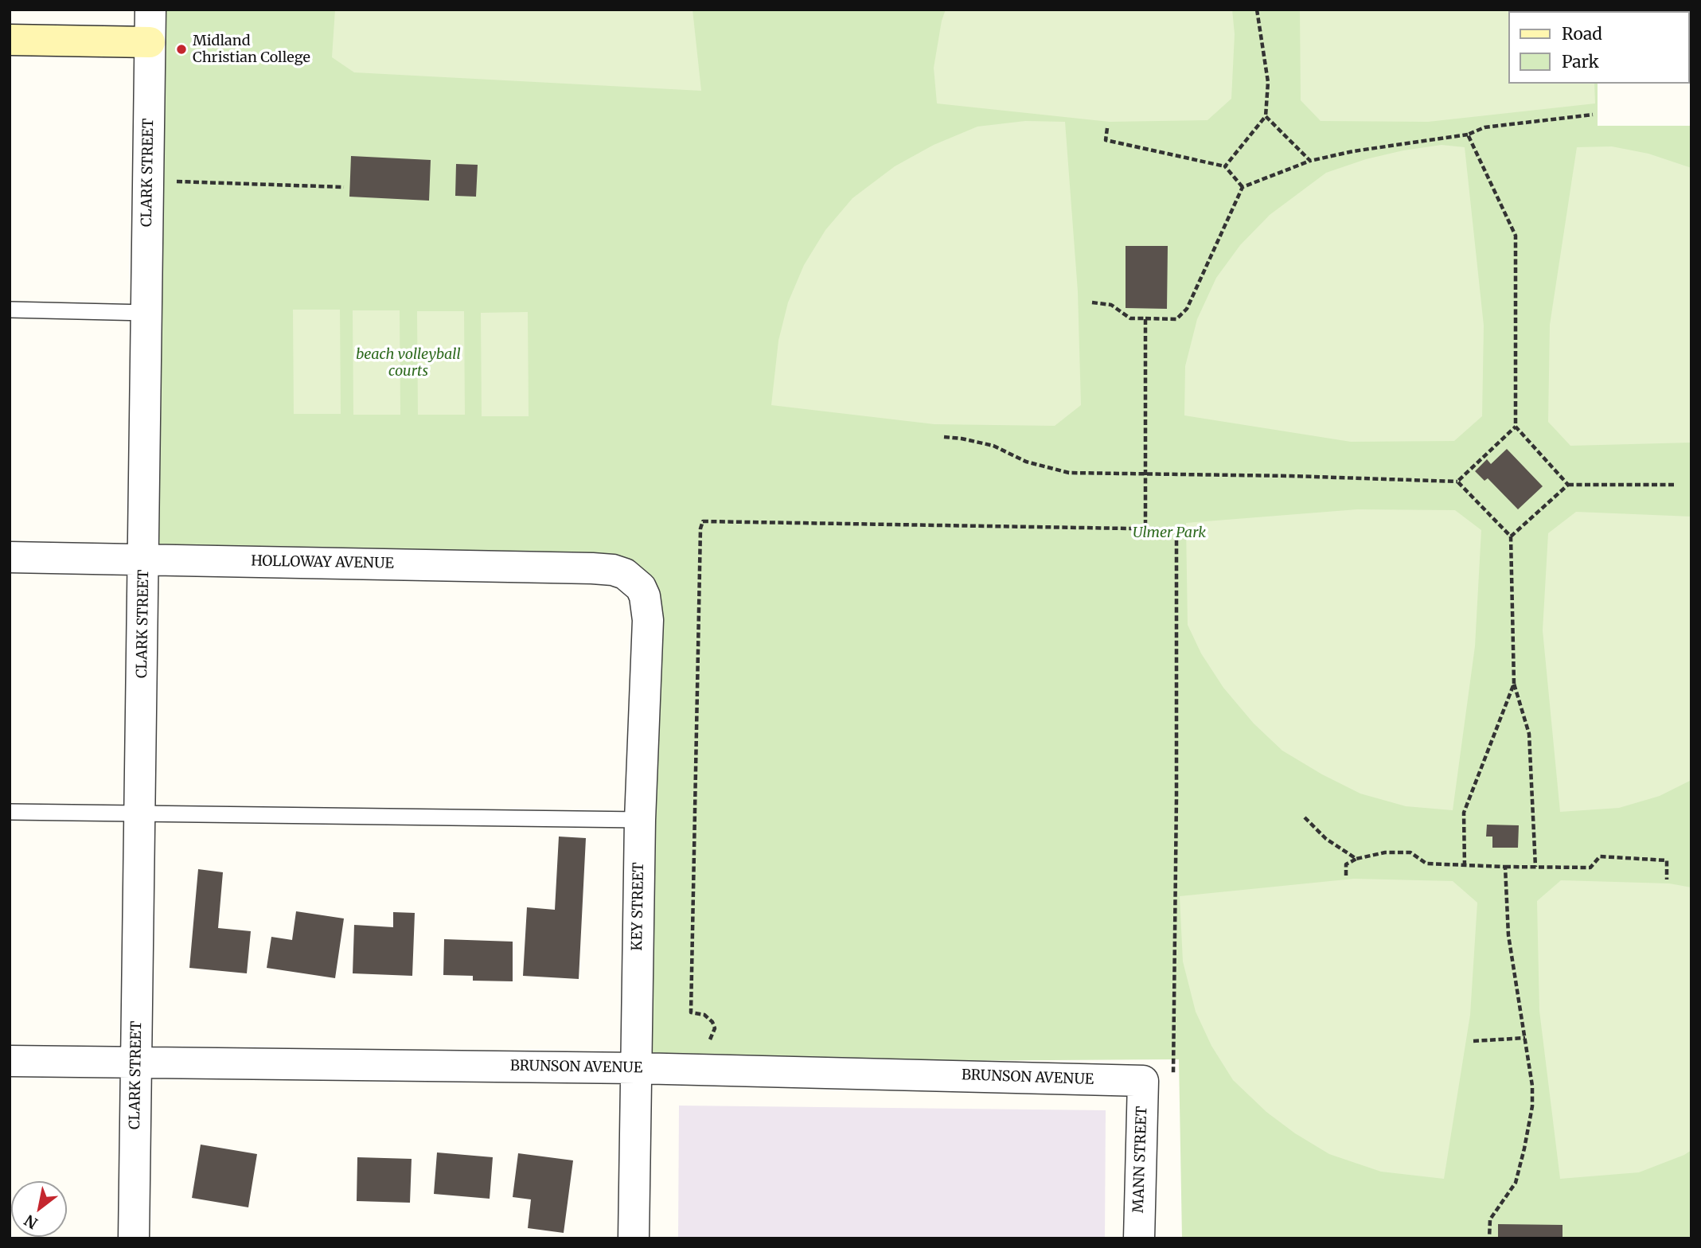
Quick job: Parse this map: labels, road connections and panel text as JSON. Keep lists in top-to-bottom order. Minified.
{"streets":{"street":["CLARK STREET","HOLLOWAY AVENUE","KEY STREET","BRUNSON AVENUE","MANN STREET"]},"crossings":[["CLARK STREET","HOLLOWAY AVENUE"],["CLARK STREET","BRUNSON AVENUE"],["HOLLOWAY AVENUE","KEY STREET"],["KEY STREET","BRUNSON AVENUE"],["BRUNSON AVENUE","MANN STREET"]],"parks":["beach volleyball courts","Ulmer Park"],"places":["Midland Christian College"],"legend":["Road","Park"],"north":"bottom left"}
